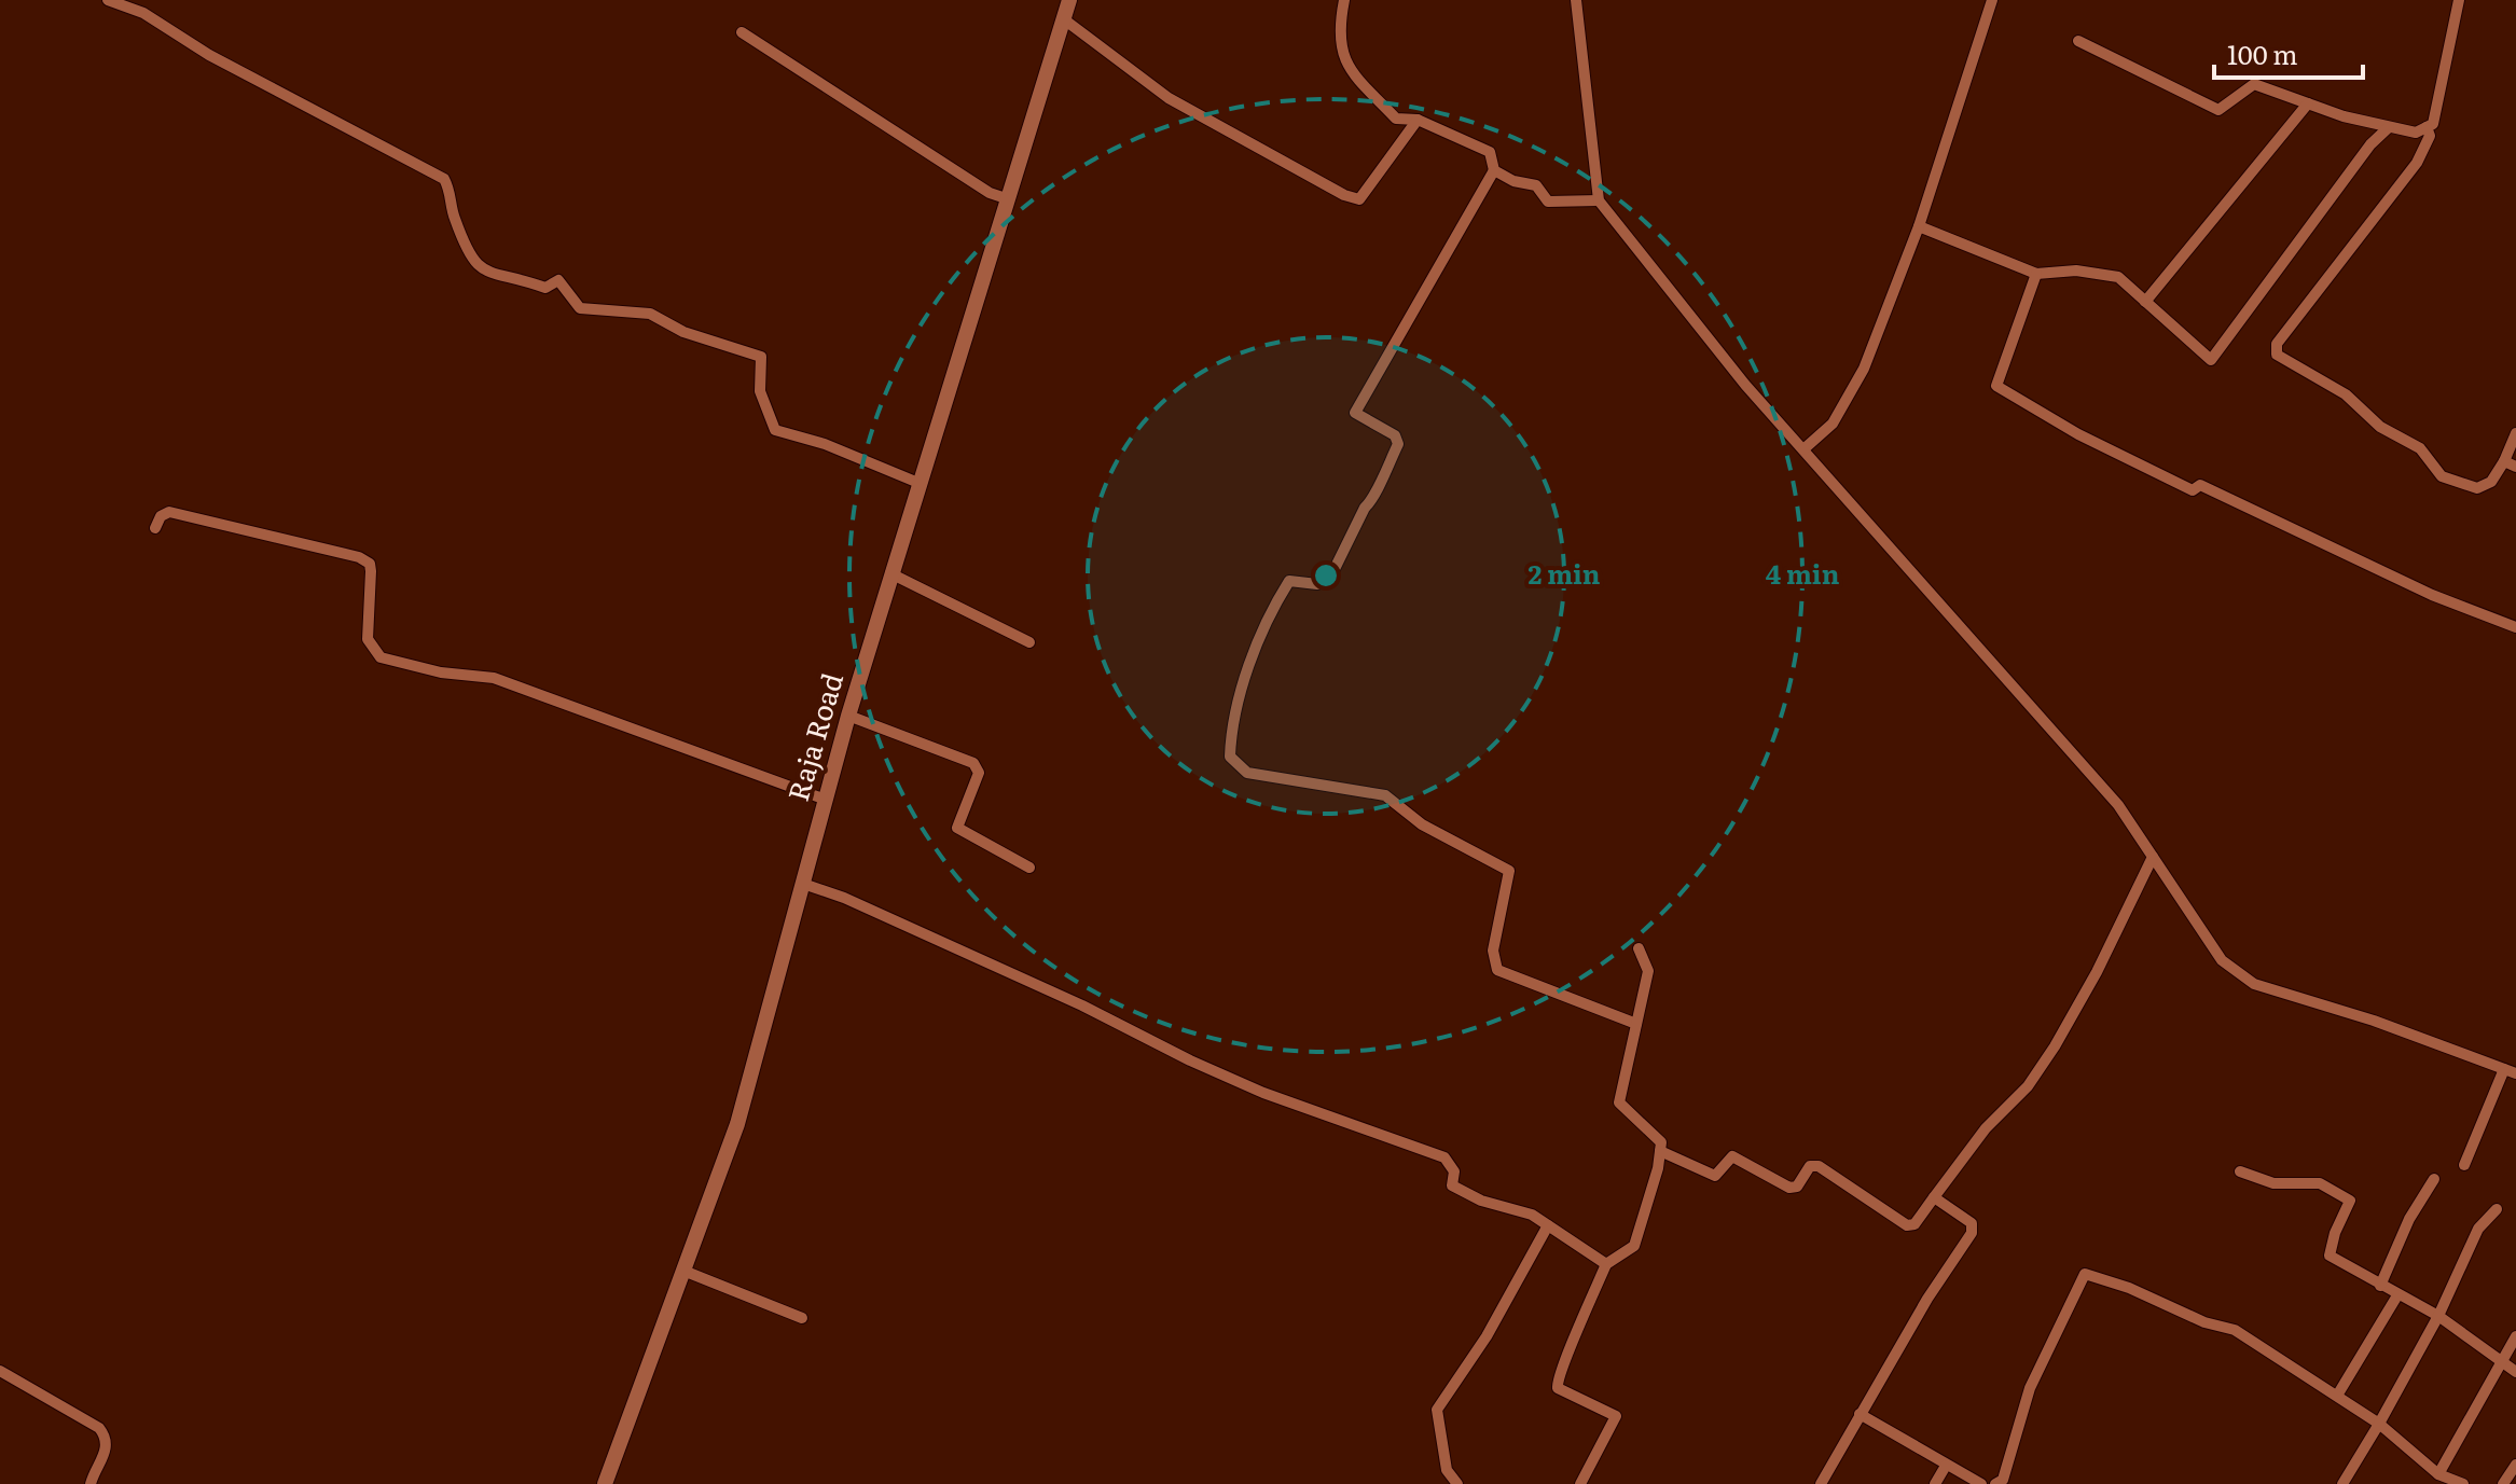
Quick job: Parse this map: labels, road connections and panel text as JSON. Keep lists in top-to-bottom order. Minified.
{"streets":{"street":["Raja Road"]},"scale_bar":"100 m","rings":["2 min","4 min"]}
